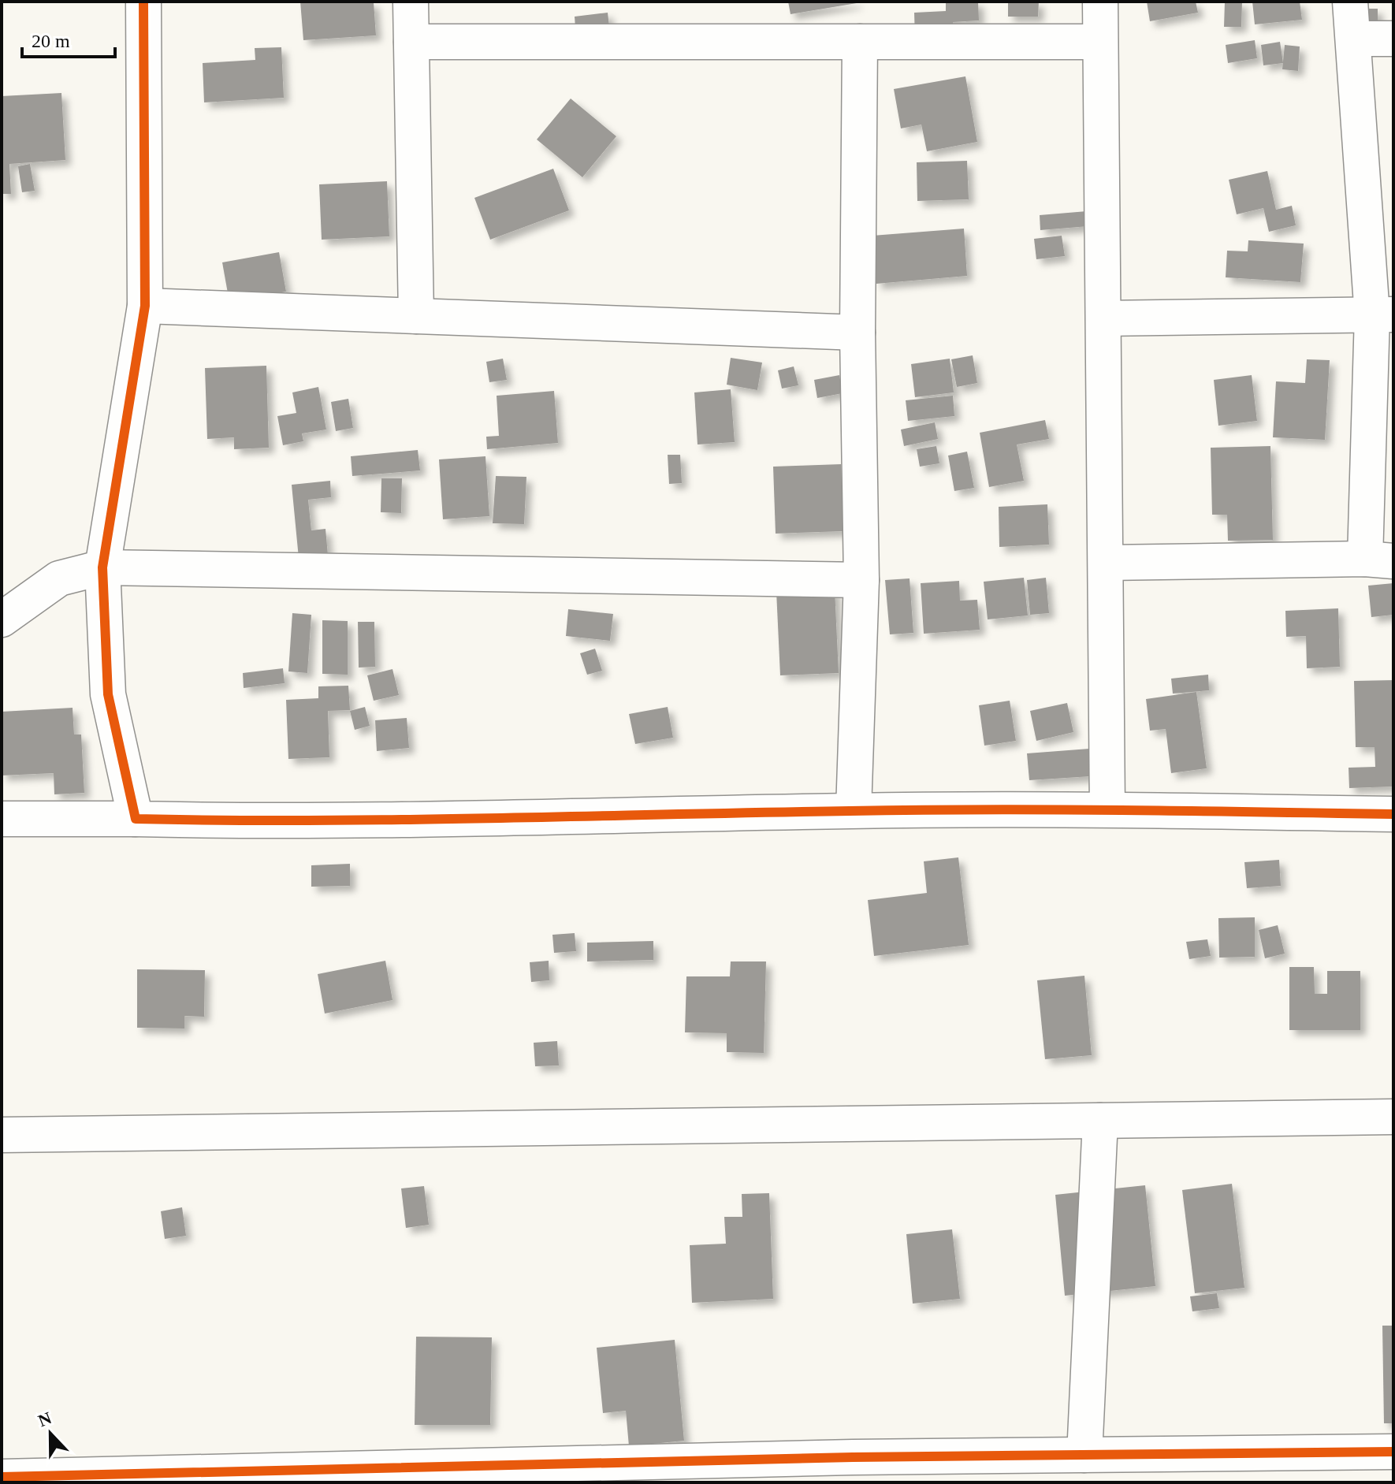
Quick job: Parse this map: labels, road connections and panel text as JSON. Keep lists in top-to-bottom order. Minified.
{"scale_bar":"20 m","north":"top"}
